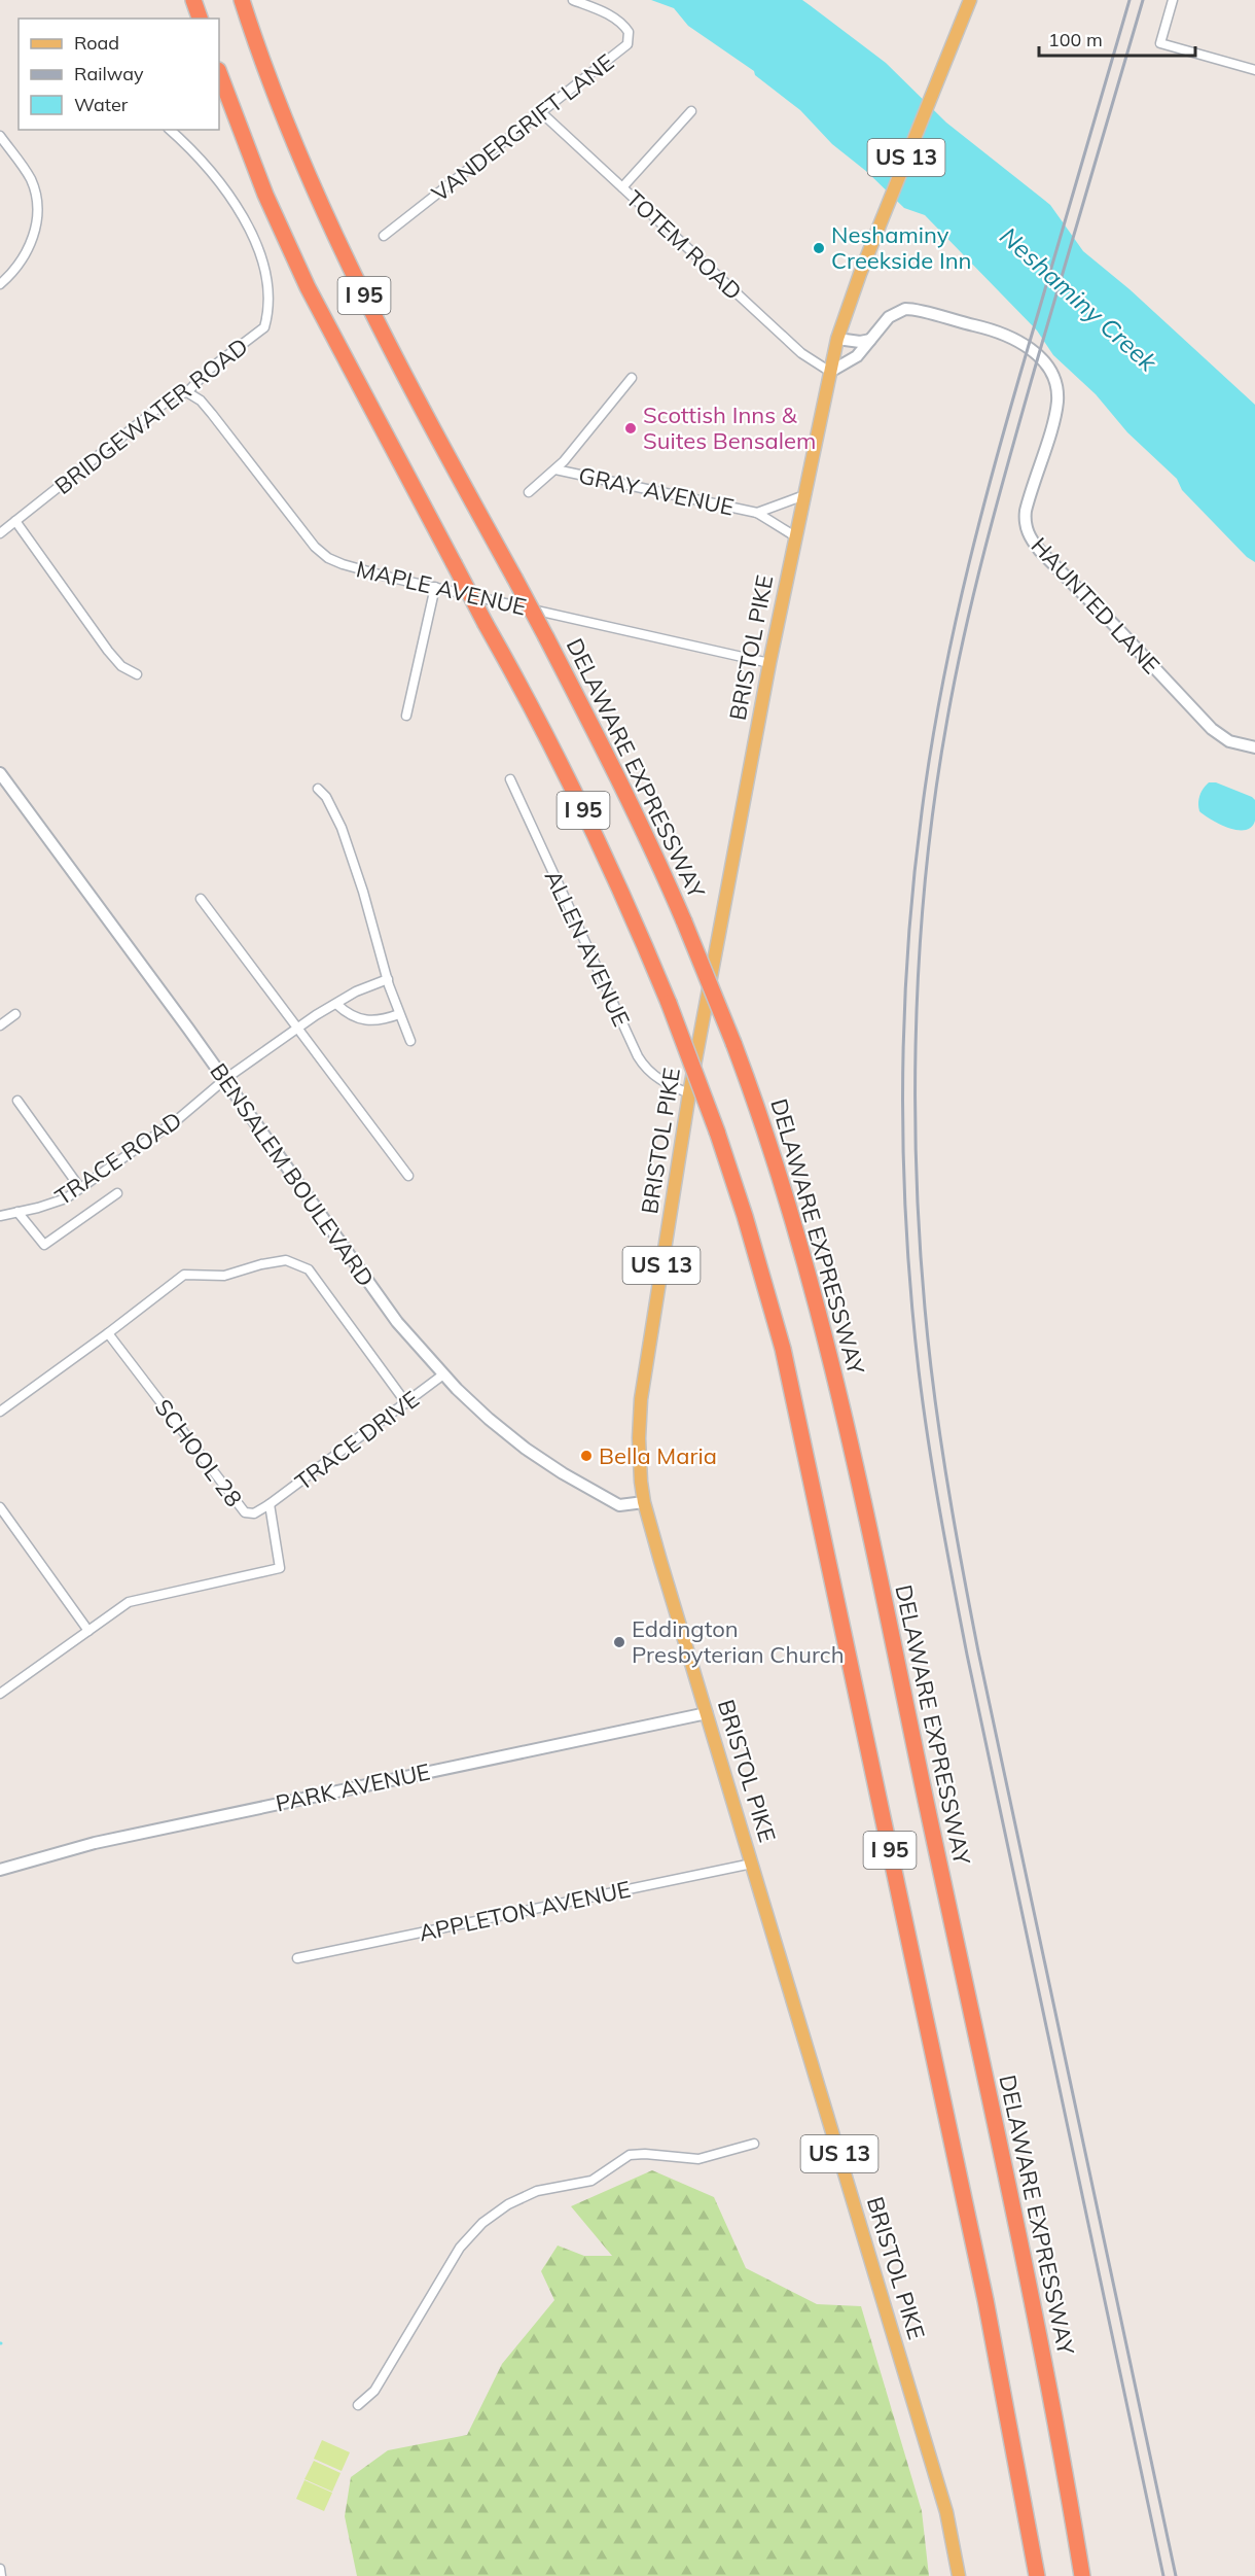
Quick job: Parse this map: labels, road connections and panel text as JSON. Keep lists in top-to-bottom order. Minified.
{"streets":{"highway":["I 95","DELAWARE EXPRESSWAY"],"main road":["US 13","BRISTOL PIKE"],"street":["VANDERGRIFT LANE","TOTEM ROAD","BRIDGEWATER ROAD","GRAY AVENUE","MAPLE AVENUE","HAUNTED LANE","ALLEN AVENUE","TRACE ROAD","BENSALEM BOULEVARD","TRACE DRIVE","SCHOOL 28","PARK AVENUE","APPLETON AVENUE"]},"crossings":[["VANDERGRIFT LANE","TOTEM ROAD"],["TOTEM ROAD","HAUNTED LANE"],["TOTEM ROAD","BRISTOL PIKE"],["BRIDGEWATER ROAD","MAPLE AVENUE"],["GRAY AVENUE","BRISTOL PIKE"],["MAPLE AVENUE","BRISTOL PIKE"],["HAUNTED LANE","BRISTOL PIKE"],["BRISTOL PIKE","ALLEN AVENUE"],["BRISTOL PIKE","BENSALEM BOULEVARD"],["BRISTOL PIKE","PARK AVENUE"],["BRISTOL PIKE","APPLETON AVENUE"],["TRACE ROAD","BENSALEM BOULEVARD"],["BENSALEM BOULEVARD","TRACE DRIVE"],["TRACE DRIVE","SCHOOL 28"]],"water":["Neshaminy Creek"],"places":["Neshaminy Creekside Inn","Scottish Inns & Suites Bensalem","Bella Maria","Eddington Presbyterian Church"],"legend":["Road","Railway","Water"],"scale_bar":"100 m"}
